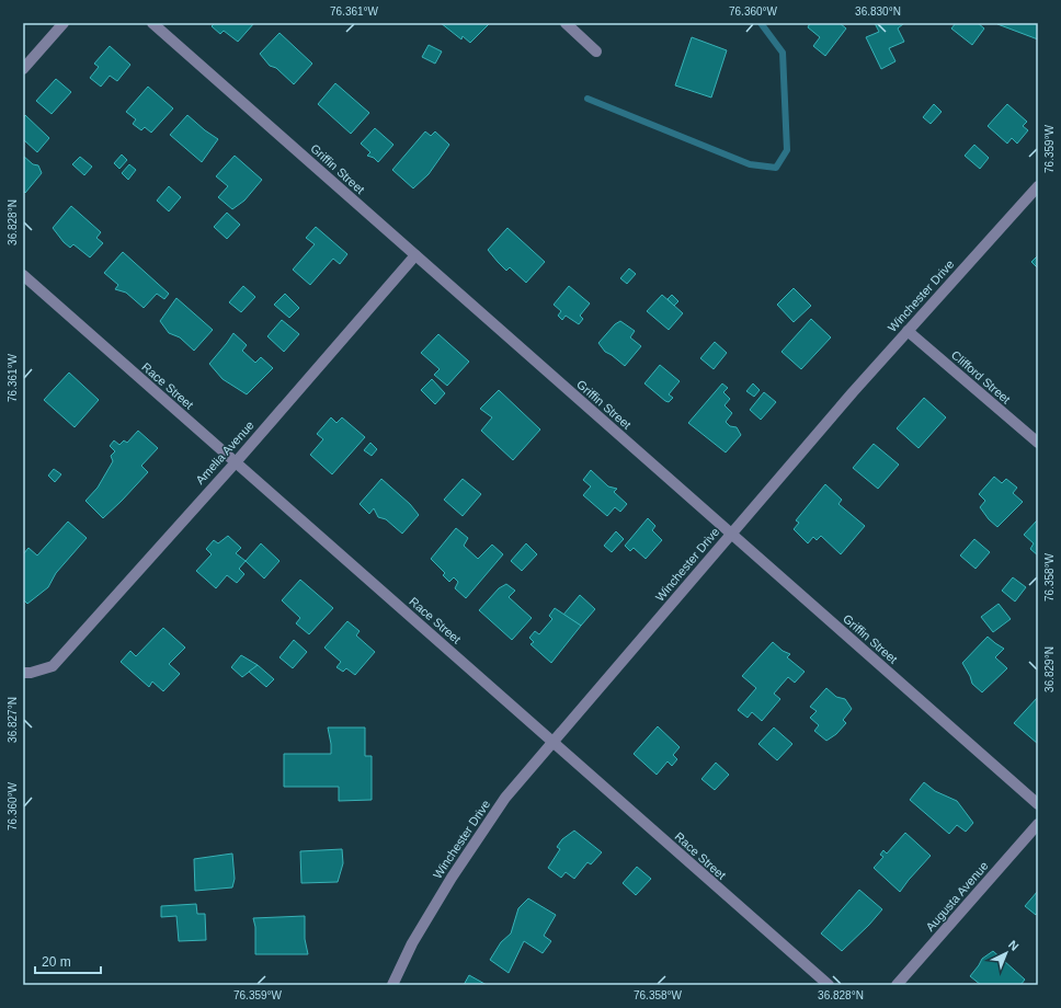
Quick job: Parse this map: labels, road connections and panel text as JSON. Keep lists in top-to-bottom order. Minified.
{"streets":{"street":["Griffin Street","Winchester Drive","Clifford Street","Race Street","Amelia Avenue","Augusta Avenue"]},"crossings":[["Griffin Street","Winchester Drive"],["Griffin Street","Amelia Avenue"],["Winchester Drive","Clifford Street"],["Winchester Drive","Race Street"],["Race Street","Amelia Avenue"]],"scale_bar":"20 m","north":"top right","coordinates":["76.361°W","76.360°W","36.830°N","76.359°W","36.828°N","76.358°W","36.829°N","36.827°N"]}
